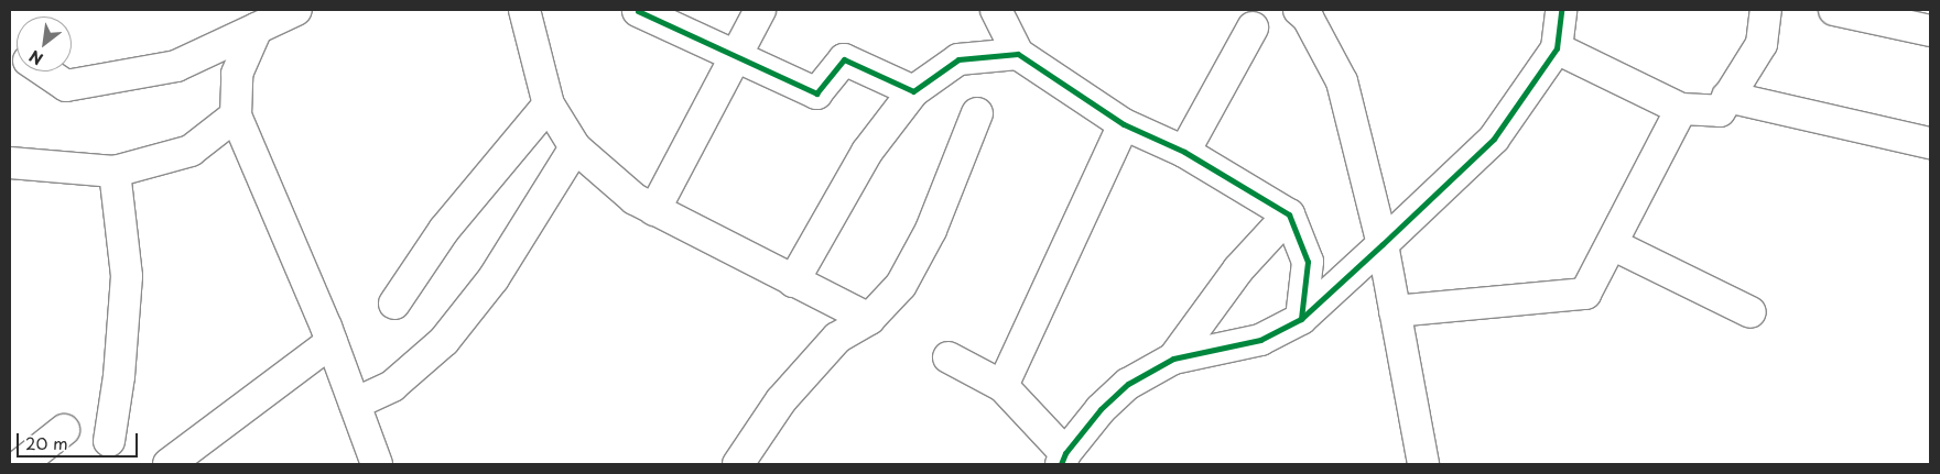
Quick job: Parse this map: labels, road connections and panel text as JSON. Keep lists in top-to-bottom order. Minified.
{"scale_bar":"20 m","north":"bottom left"}
